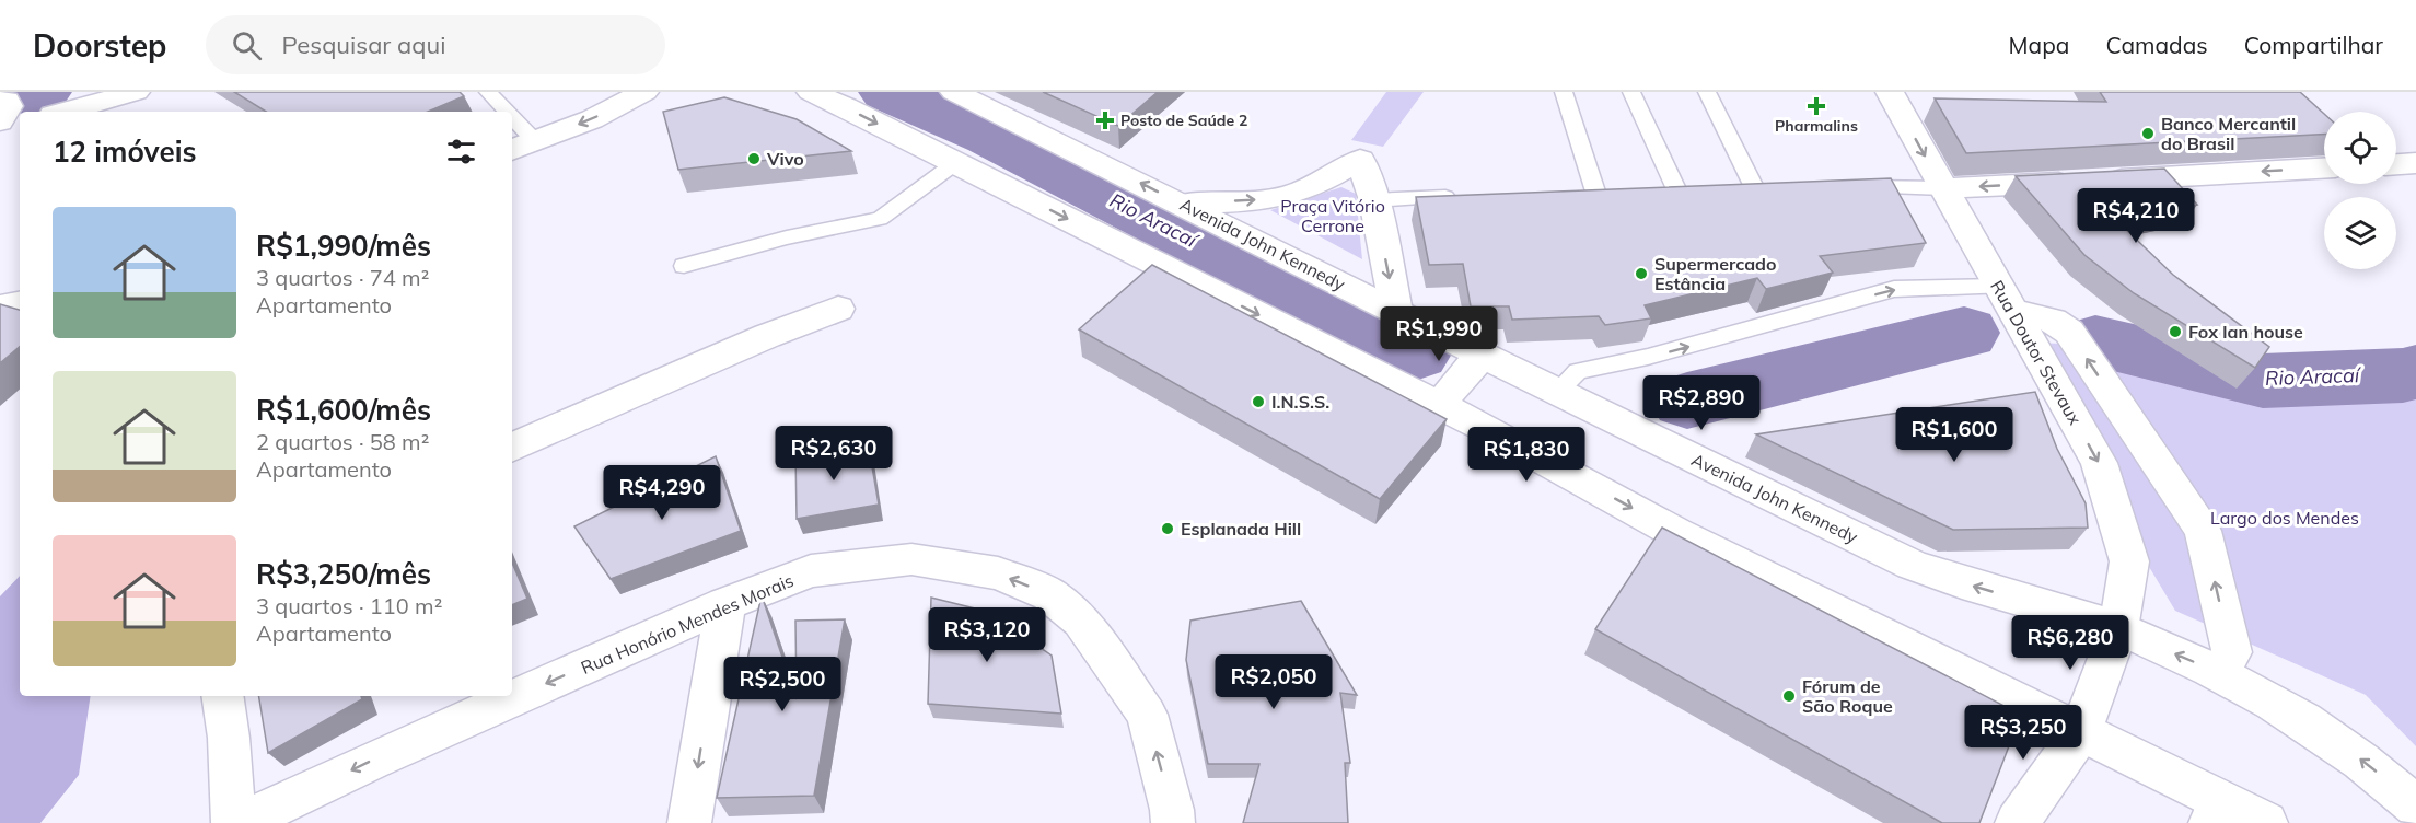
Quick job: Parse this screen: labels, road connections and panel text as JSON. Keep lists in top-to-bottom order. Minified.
{"streets":{"street":["Avenida John Kennedy","Rua Doutor Stevaux","Rua Honório Mendes Morais"]},"crossings":[["Avenida John Kennedy","Rua Doutor Stevaux"]],"water":["Rio Aracaí"],"parks":["Praça Vitório Cerrone","Largo dos Mendes"],"places":{"health":["Pharmalins","Posto de Saúde 2"],"other":["Banco Mercantil do Brasil","Vivo","Supermercado Estância","Fox lan house","I.N.S.S.","Esplanada Hill","Fórum de São Roque"]},"page":{"header":"Doorstep","search":"Pesquisar aqui","nav":["Mapa","Camadas","Compartilhar"],"heading":"12 imóveis","price":["R$4,210","R$1,990","R$2,890","R$1,600","R$2,630","R$1,830","R$4,290","R$3,120","R$6,280","R$2,050","R$2,500","R$3,250"],"list":[{"name":"R$1,990/mês","note":"3 quartos · 74 m² · Apartamento"},{"name":"R$1,600/mês","note":"2 quartos · 58 m² · Apartamento"},{"name":"R$3,250/mês","note":"3 quartos · 110 m² · Apartamento"}]}}
